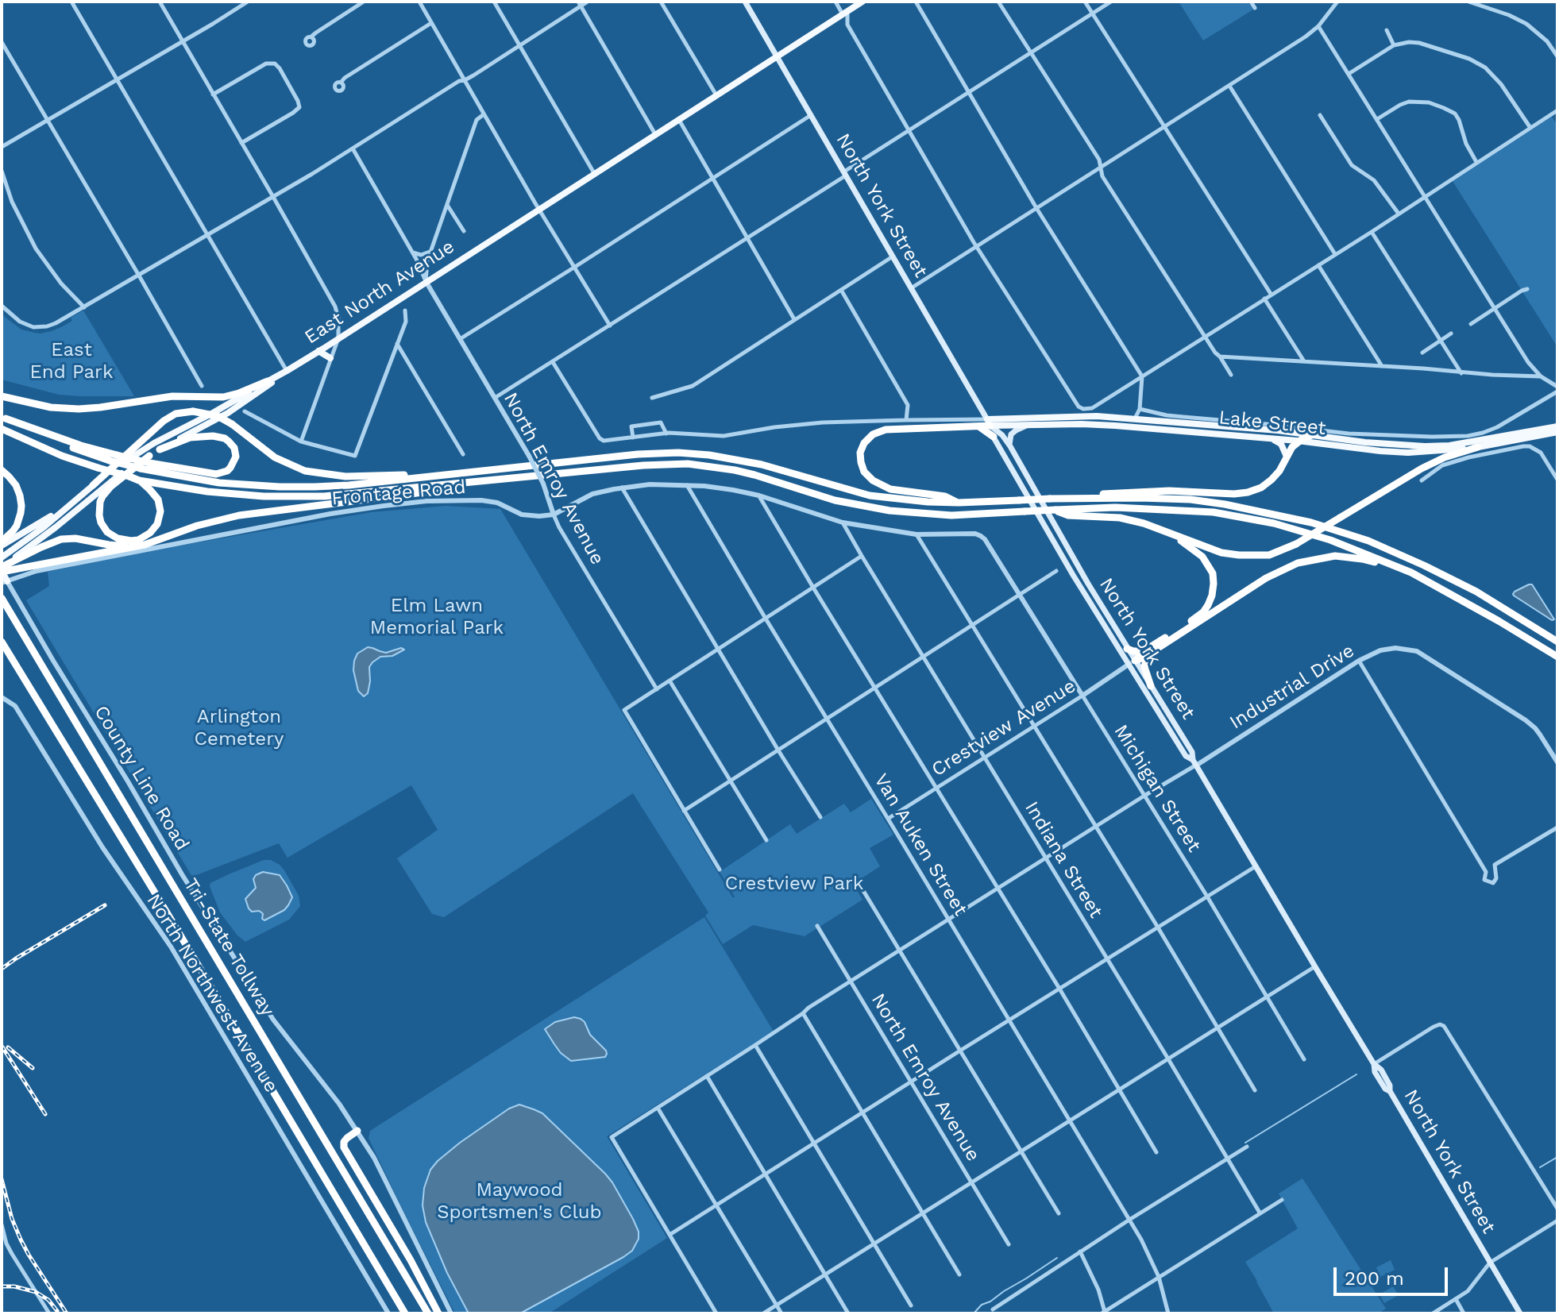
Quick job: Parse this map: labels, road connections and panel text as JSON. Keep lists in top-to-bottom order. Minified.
{"streets":{"highway":["Tri-State Tollway"],"main road":["North York Street","East North Avenue","Lake Street"],"street":["North Emroy Avenue","Frontage Road","Industrial Drive","Crestview Avenue","County Line Road","Michigan Street","Van Auken Street","Indiana Street","North Northwest Avenue"]},"crossings":[["North York Street","East North Avenue"],["North York Street","Lake Street"],["North York Street","Industrial Drive"],["North York Street","Crestview Avenue"],["East North Avenue","North Emroy Avenue"],["North Emroy Avenue","Frontage Road"],["Frontage Road","County Line Road"],["Frontage Road","Michigan Street"],["Frontage Road","Van Auken Street"],["Frontage Road","Indiana Street"],["Crestview Avenue","Michigan Street"],["Crestview Avenue","Van Auken Street"],["Crestview Avenue","Indiana Street"]],"parks":["East End Park","Elm Lawn Memorial Park","Arlington Cemetery","Crestview Park","Maywood Sportsmen's Club"],"scale_bar":"200 m"}
